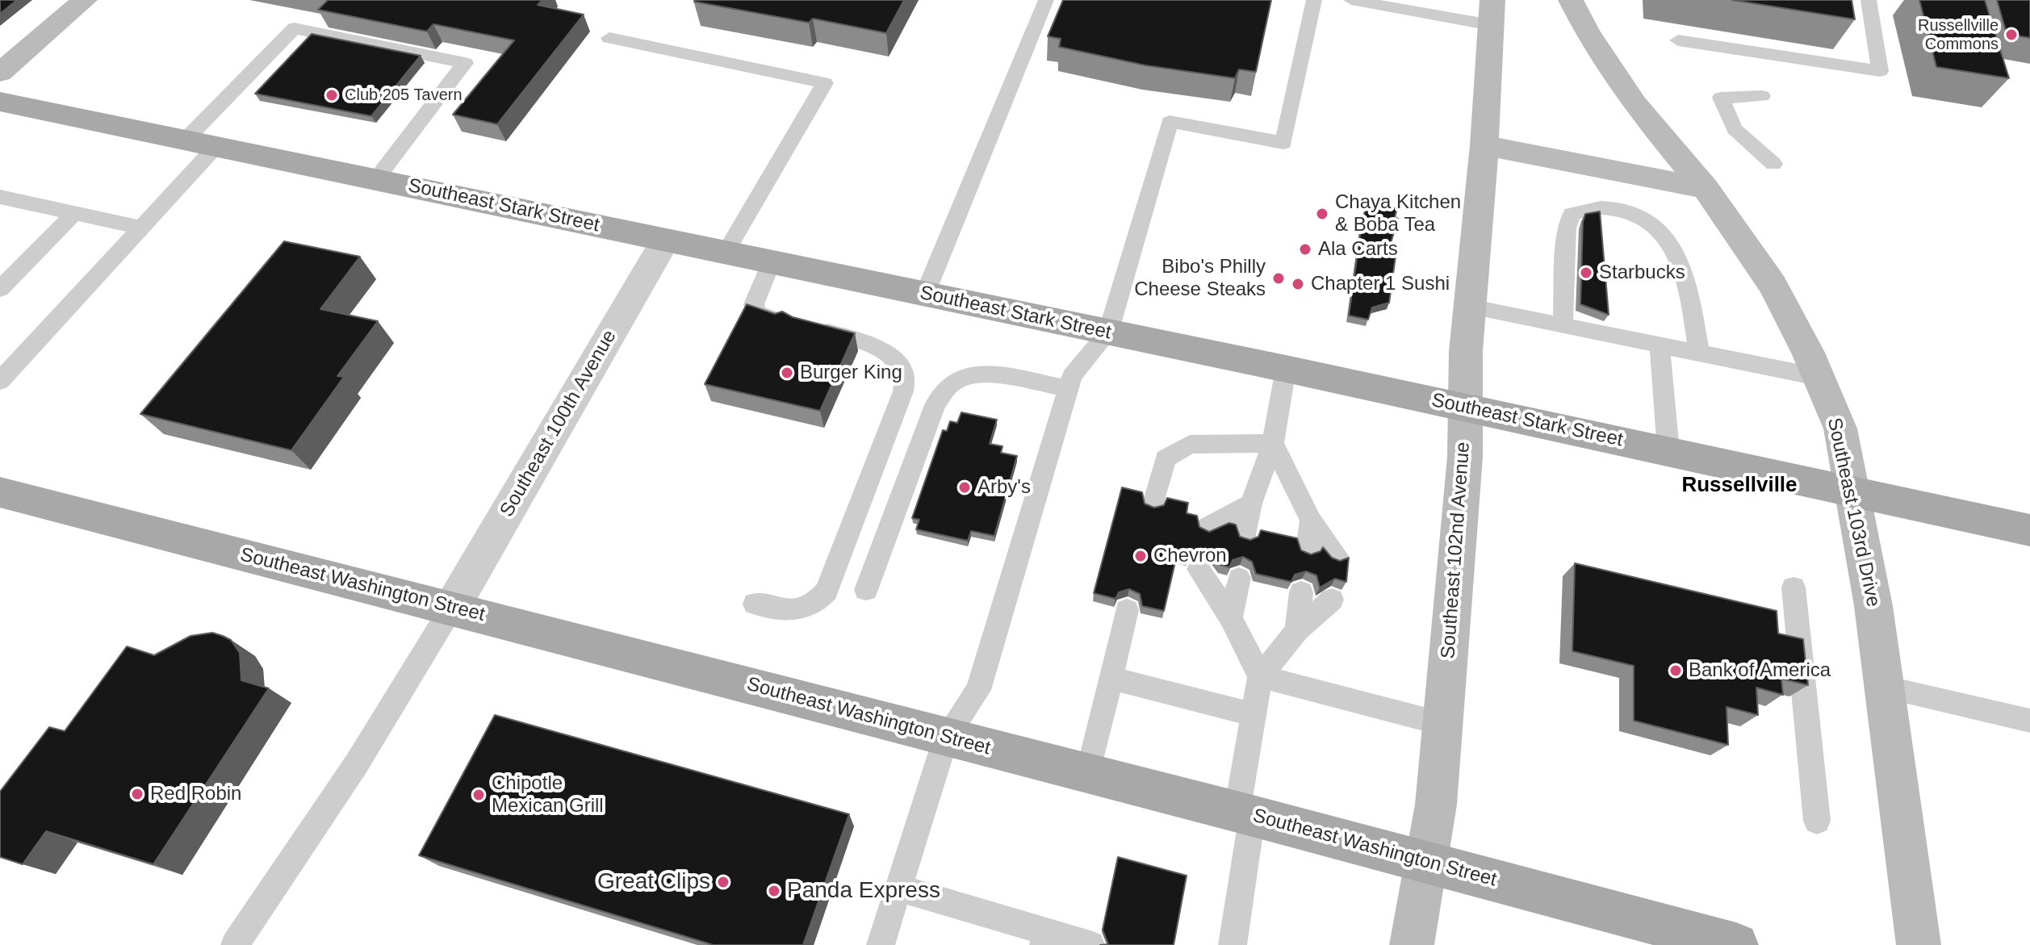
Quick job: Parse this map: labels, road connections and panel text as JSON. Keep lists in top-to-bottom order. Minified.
{"streets":{"main road":["Southeast Stark Street","Southeast 103rd Drive","Southeast 102nd Avenue","Southeast Washington Street"],"street":["Southeast 100th Avenue"]},"crossings":[["Southeast Stark Street","Southeast 100th Avenue"],["Southeast Stark Street","Southeast 103rd Drive"],["Southeast Stark Street","Southeast 102nd Avenue"],["Southeast 100th Avenue","Southeast Washington Street"],["Southeast 102nd Avenue","Southeast Washington Street"]],"districts":["Russellville"],"places":["Russellville Commons","Club 205 Tavern","Chaya Kitchen & Boba Tea","Ala Carts","Starbucks","Bibo's Philly Cheese Steaks","Chapter 1 Sushi","Burger King","Arby's","Chevron","Bank of America","Red Robin","Chipotle Mexican Grill","Great Clips","Panda Express"]}
